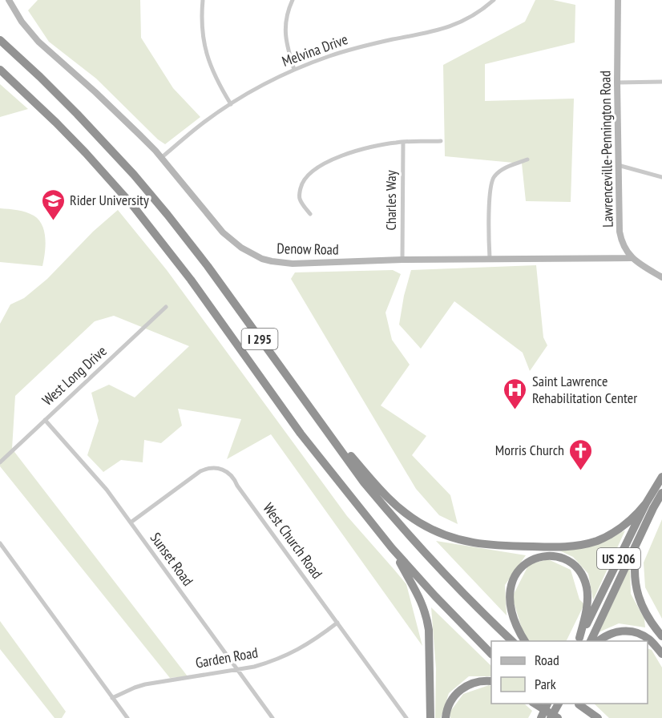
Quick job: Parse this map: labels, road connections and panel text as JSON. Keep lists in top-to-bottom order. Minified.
{"streets":{"highway":["I 295","US 206"],"street":["Melvina Drive","Lawrenceville-Pennington Road","Charles Way","Denow Road","West Long Drive","West Church Road","Sunset Road","Garden Road"]},"crossings":[["Melvina Drive","Denow Road"],["Lawrenceville-Pennington Road","Denow Road"],["Charles Way","Denow Road"],["West Long Drive","Sunset Road"],["West Church Road","Sunset Road"],["West Church Road","Garden Road"],["Sunset Road","Garden Road"]],"places":{"school or university":["Rider University"],"hospital":["Saint Lawrence Rehabilitation Center"],"church":["Morris Church"]},"legend":["Road","Park"]}
